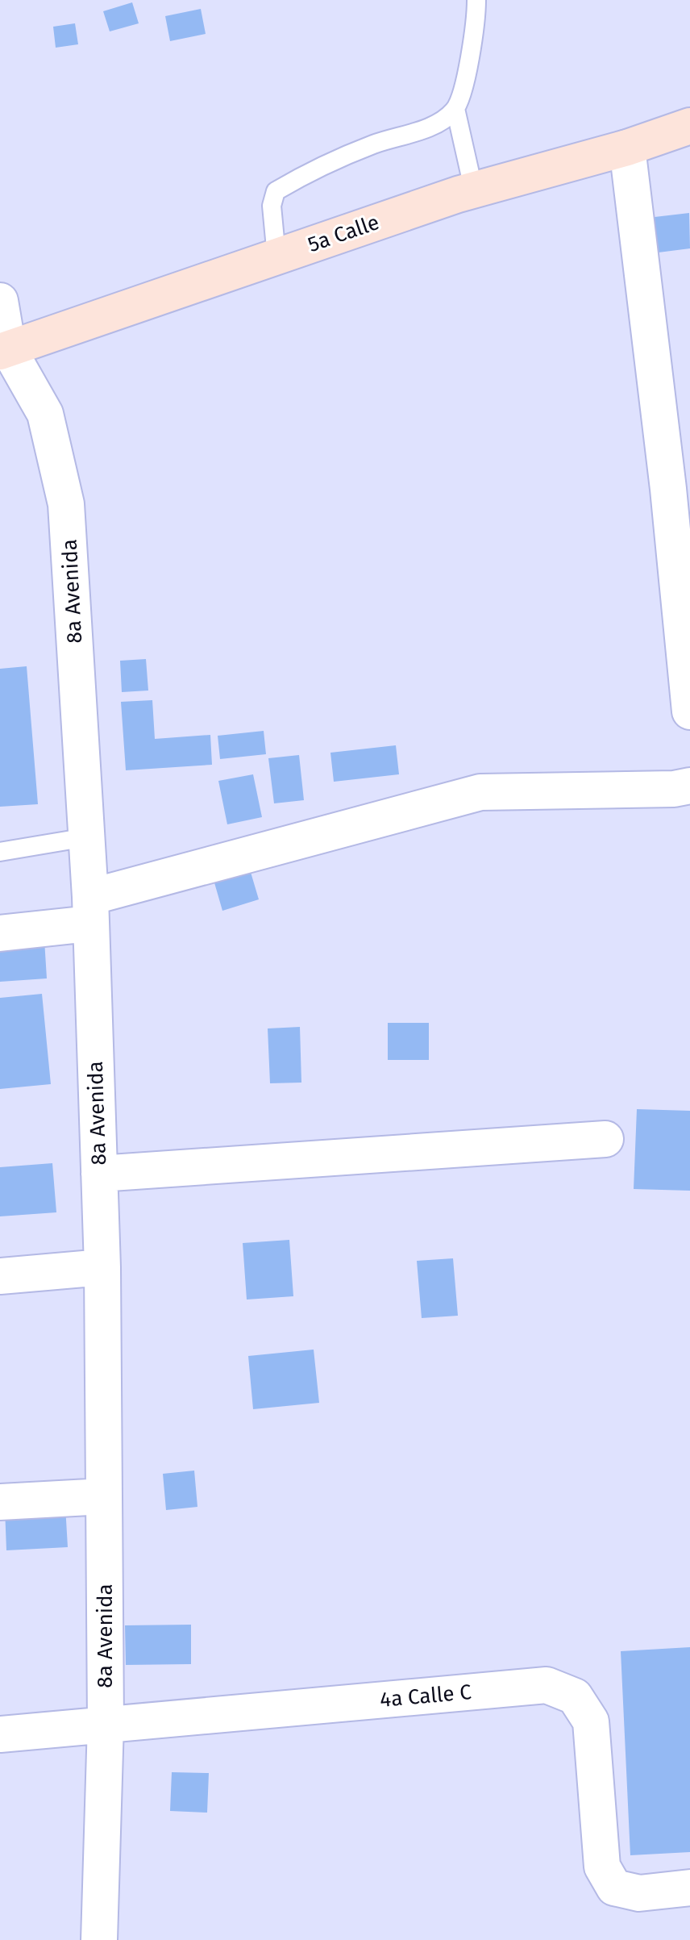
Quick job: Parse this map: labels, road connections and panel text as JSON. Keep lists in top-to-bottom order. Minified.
{"streets":{"main road":["5a Calle"],"street":["8a Avenida","4a Calle C"]},"crossings":[["5a Calle","8a Avenida"],["8a Avenida","4a Calle C"]]}
